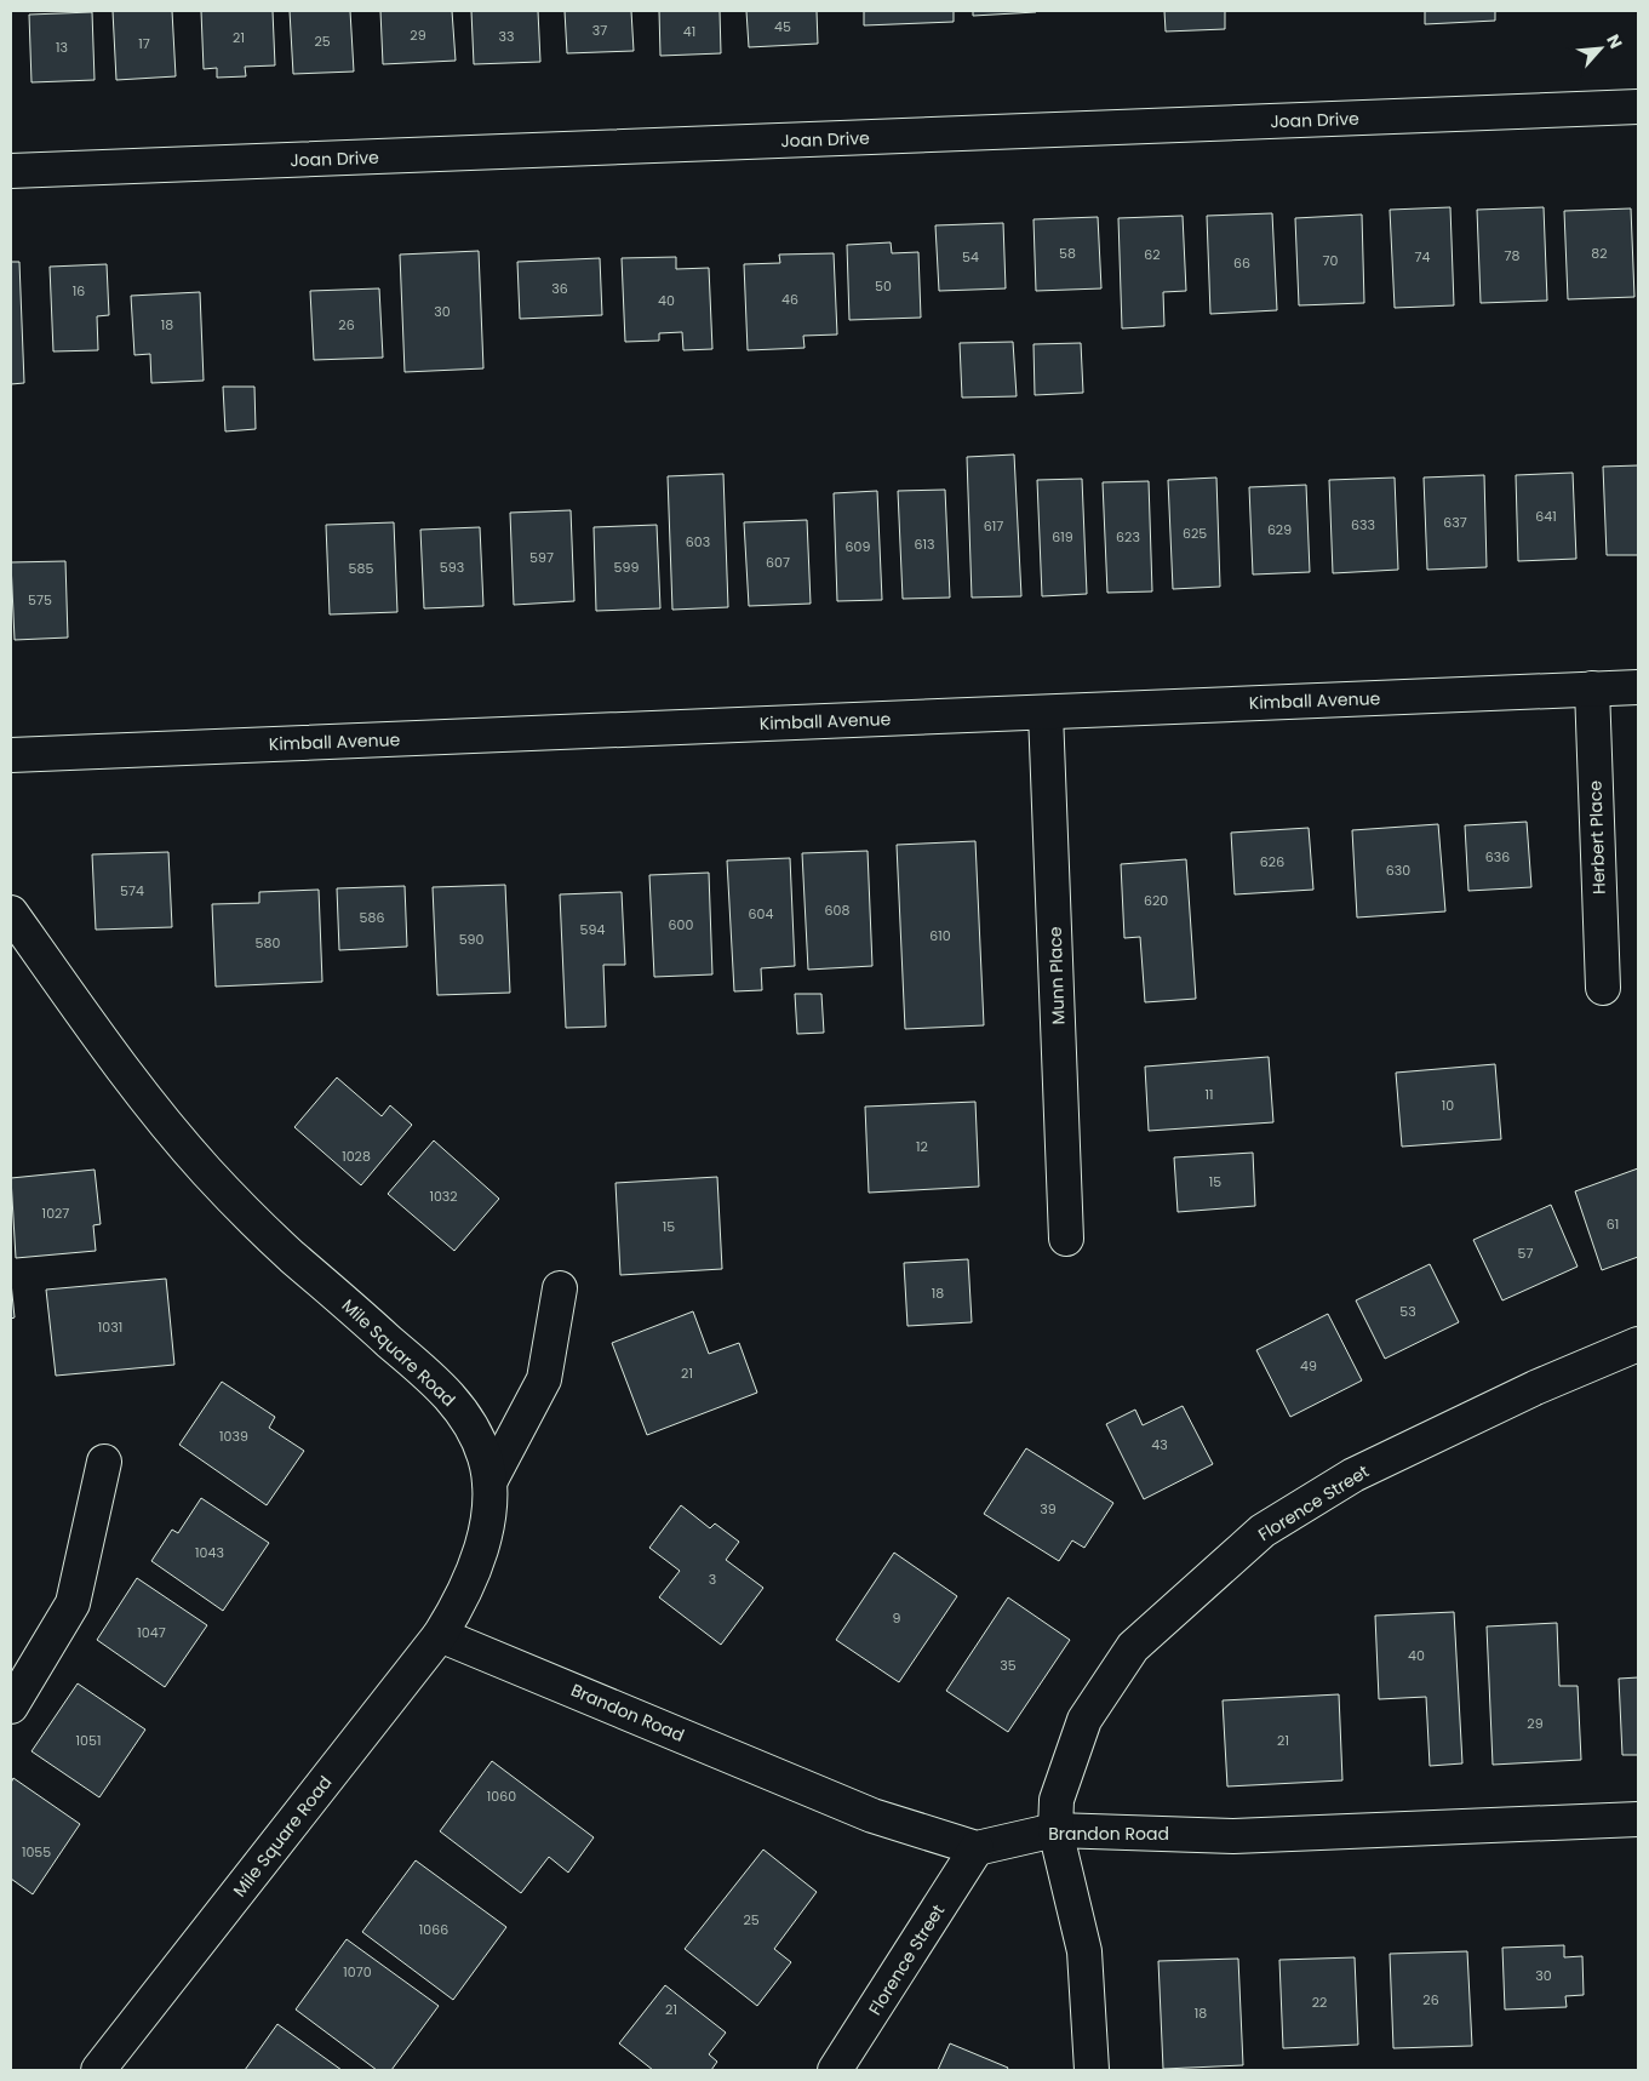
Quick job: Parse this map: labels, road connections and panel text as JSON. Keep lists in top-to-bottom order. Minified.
{"streets":{"street":["Joan Drive","Kimball Avenue","Herbert Place","Munn Place","Mile Square Road","Florence Street","Brandon Road"]},"crossings":[["Kimball Avenue","Herbert Place"],["Kimball Avenue","Munn Place"],["Mile Square Road","Brandon Road"],["Florence Street","Brandon Road"]],"house_numbers":["45","37","41","29","33","21","25","17","13","58","82","62","78","54","74","70","66","50","36","16","46","40","30","18","26","641","637","633","617","629","625","619","623","603","613","609","597","607","593","599","585","575","636","626","630","574","620","608","604","586","600","594","610","590","580","11","10","12","1028","15","1032","1027","61","15","57","18","53","1031","49","21","1039","43","39","1043","3","9","1047","40","35","29","1051","21","1060","1055","25","1066","1070","30","26","22","21","18"],"north":"top right"}
